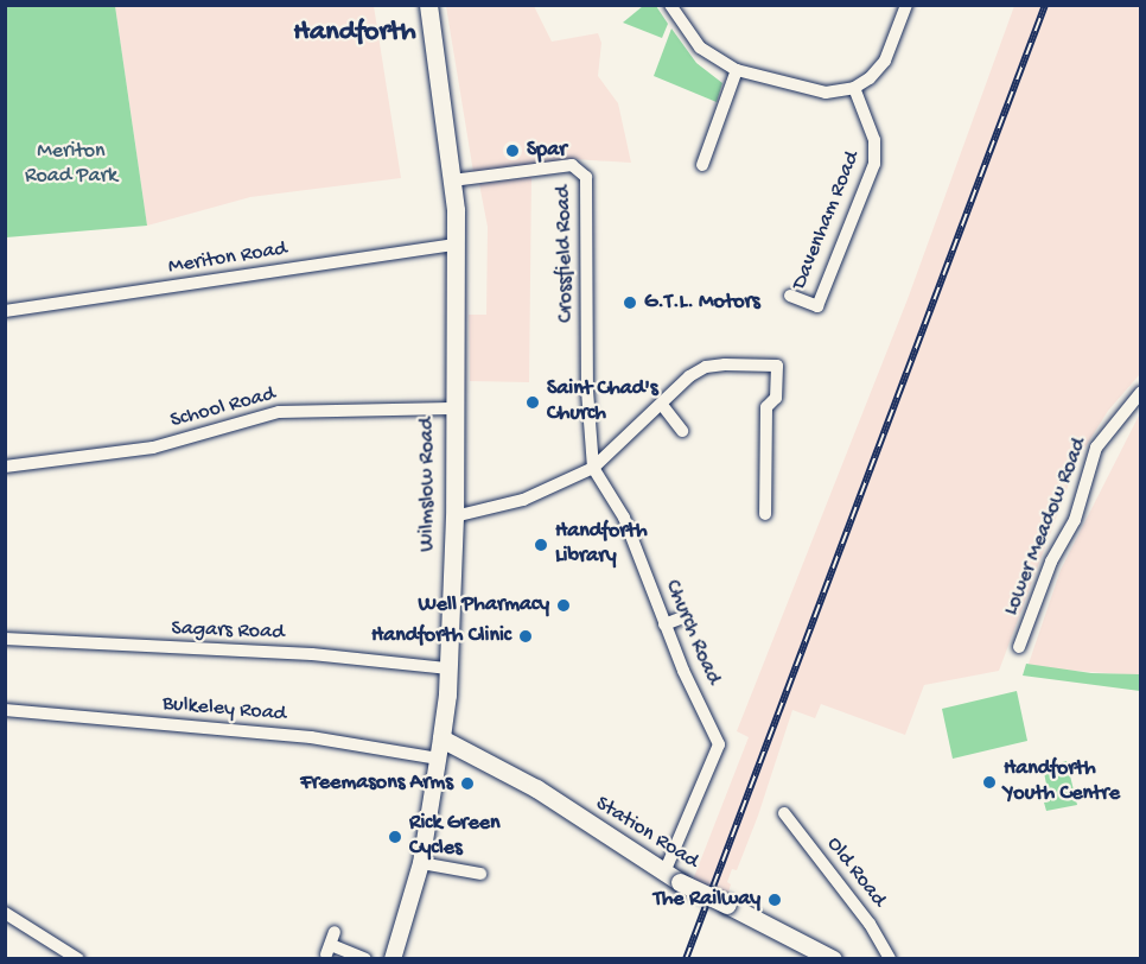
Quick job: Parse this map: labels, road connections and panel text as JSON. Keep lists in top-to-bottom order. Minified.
{"streets":{"main road":["Wilmslow Road","Station Road"],"street":["Davenham Road","Crossfield Road","Meriton Road","School Road","Lower Meadow Road","Sagars Road","Church Road","Bulkeley Road","Old Road"]},"crossings":[["Crossfield Road","Wilmslow Road"],["Crossfield Road","Church Road"],["Meriton Road","Wilmslow Road"],["School Road","Wilmslow Road"],["Wilmslow Road","Sagars Road"],["Wilmslow Road","Bulkeley Road"],["Wilmslow Road","Station Road"],["Church Road","Station Road"]],"districts":["Handforth"],"parks":["Meriton Road Park"],"places":["Spar","G.T.L. Motors","Saint Chad's Church","Handforth Library","Well Pharmacy","Handforth Clinic","Handforth Youth Centre","Freemasons Arms","Rick Green Cycles","The Railway"]}
